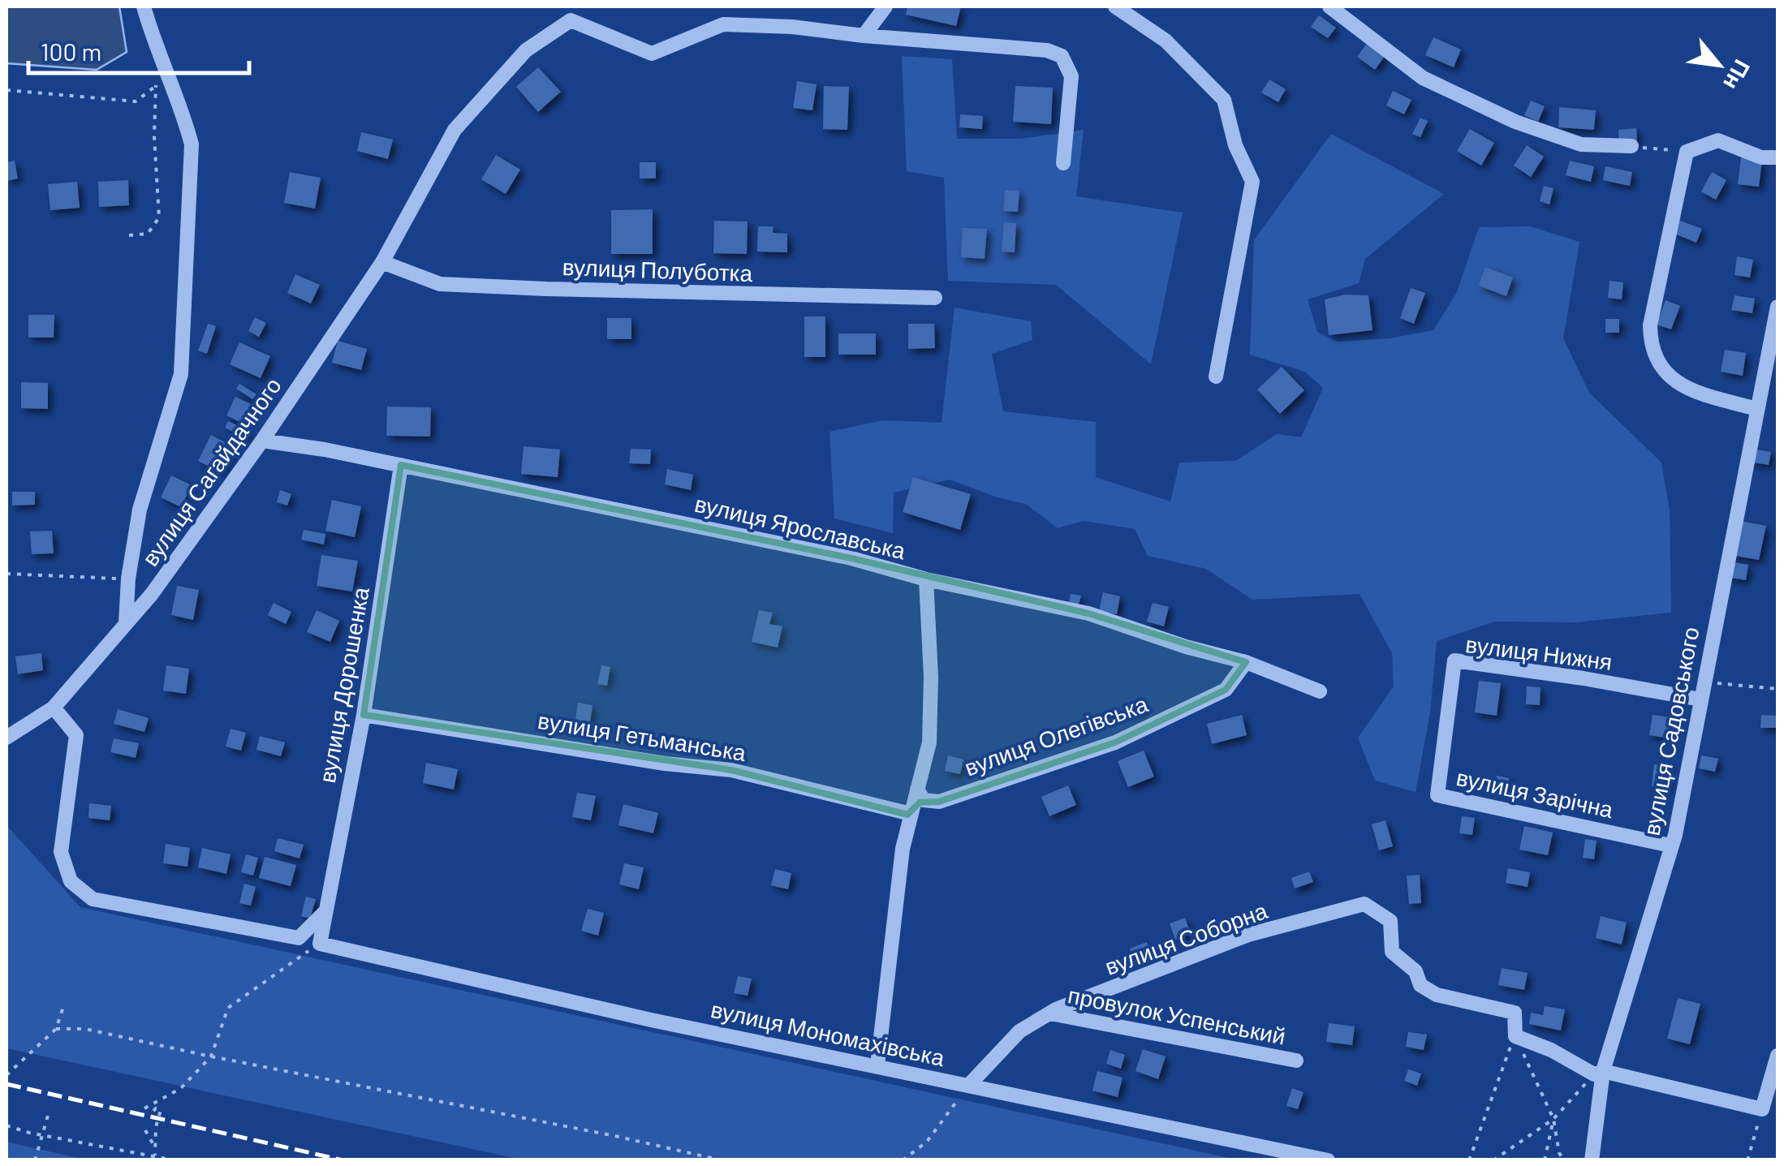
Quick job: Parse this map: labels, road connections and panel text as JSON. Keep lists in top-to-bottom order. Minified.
{"streets":{"street":["вулиця Полуботка","вулиця Сагайдачного","вулиця Ярославська","вулиця Нижня","вулиця Дорошенка","вулиця Садовського","вулиця Олегівська","вулиця Гетьманська","вулиця Зарічна","вулиця Соборна","провулок Успенський","вулиця Мономахівська"]},"crossings":[["вулиця Полуботка","вулиця Сагайдачного"],["вулиця Сагайдачного","вулиця Ярославська"],["вулиця Ярославська","вулиця Дорошенка"],["вулиця Ярославська","вулиця Олегівська"],["вулиця Нижня","вулиця Садовського"],["вулиця Нижня","вулиця Зарічна"],["вулиця Дорошенка","вулиця Гетьманська"],["вулиця Дорошенка","вулиця Мономахівська"],["вулиця Садовського","вулиця Зарічна"],["вулиця Соборна","провулок Успенський"],["вулиця Соборна","вулиця Мономахівська"]],"scale_bar":"100 m","north":"bottom right"}
